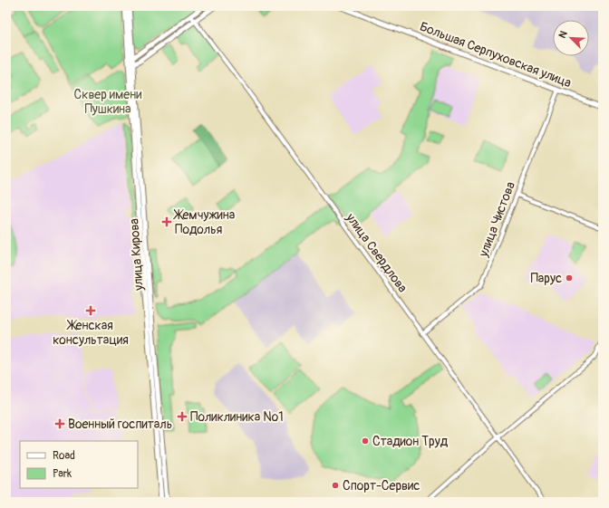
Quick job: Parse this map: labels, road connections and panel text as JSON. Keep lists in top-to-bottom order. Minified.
{"streets":{"main road":["Большая Серпуховская улица","улица Кирова"],"street":["улица Чистова","улица Свердлова"]},"crossings":[["Большая Серпуховская улица","улица Чистова"],["улица Чистова","улица Свердлова"]],"parks":["Сквер имени Пушкина"],"places":{"health":["Жемчужина Подолья","Женская консультация","Поликлиника №1","Военный госпиталь"],"other":["Парус","Стадион Труд","Спорт-Сервис"]},"legend":["Road","Park"],"north":"top left"}
